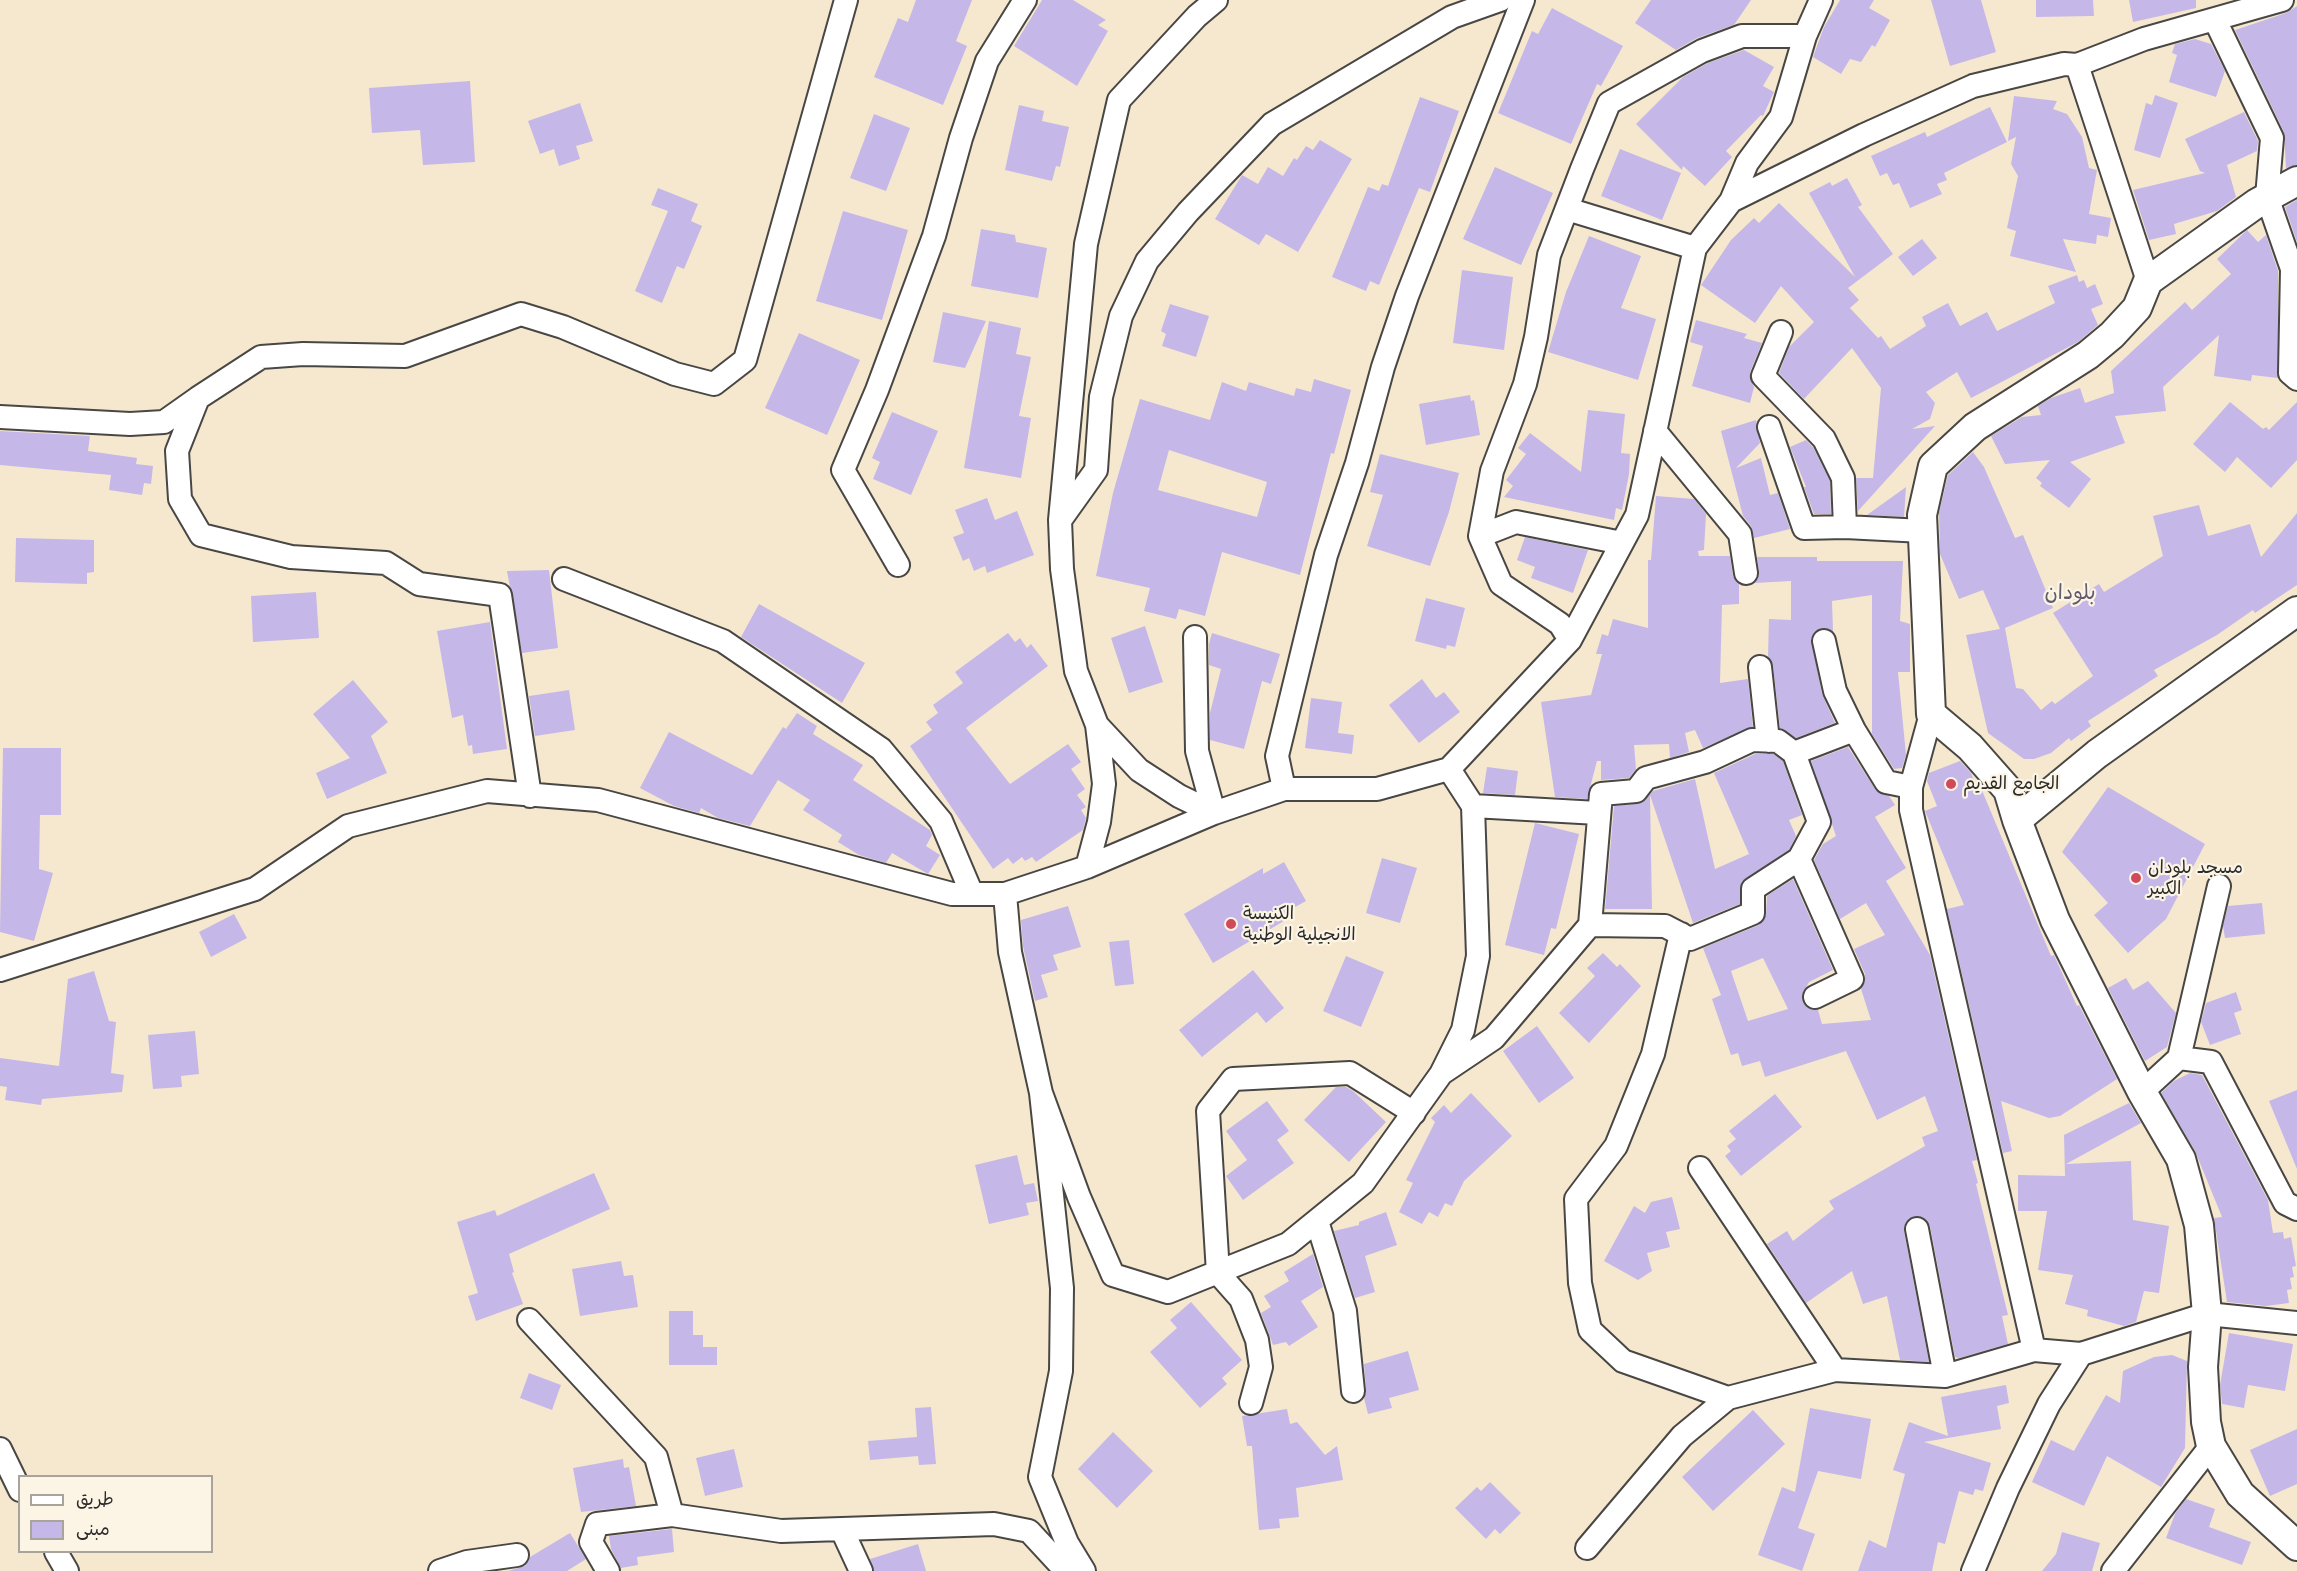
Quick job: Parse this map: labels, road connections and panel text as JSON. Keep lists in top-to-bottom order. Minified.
{"districts":["بلودان"],"places":["الجامع القديم","مسجد بلودان الكبير","الكنيسة الانجيلية الوطنية"],"legend":["طريق","مبنى"]}
